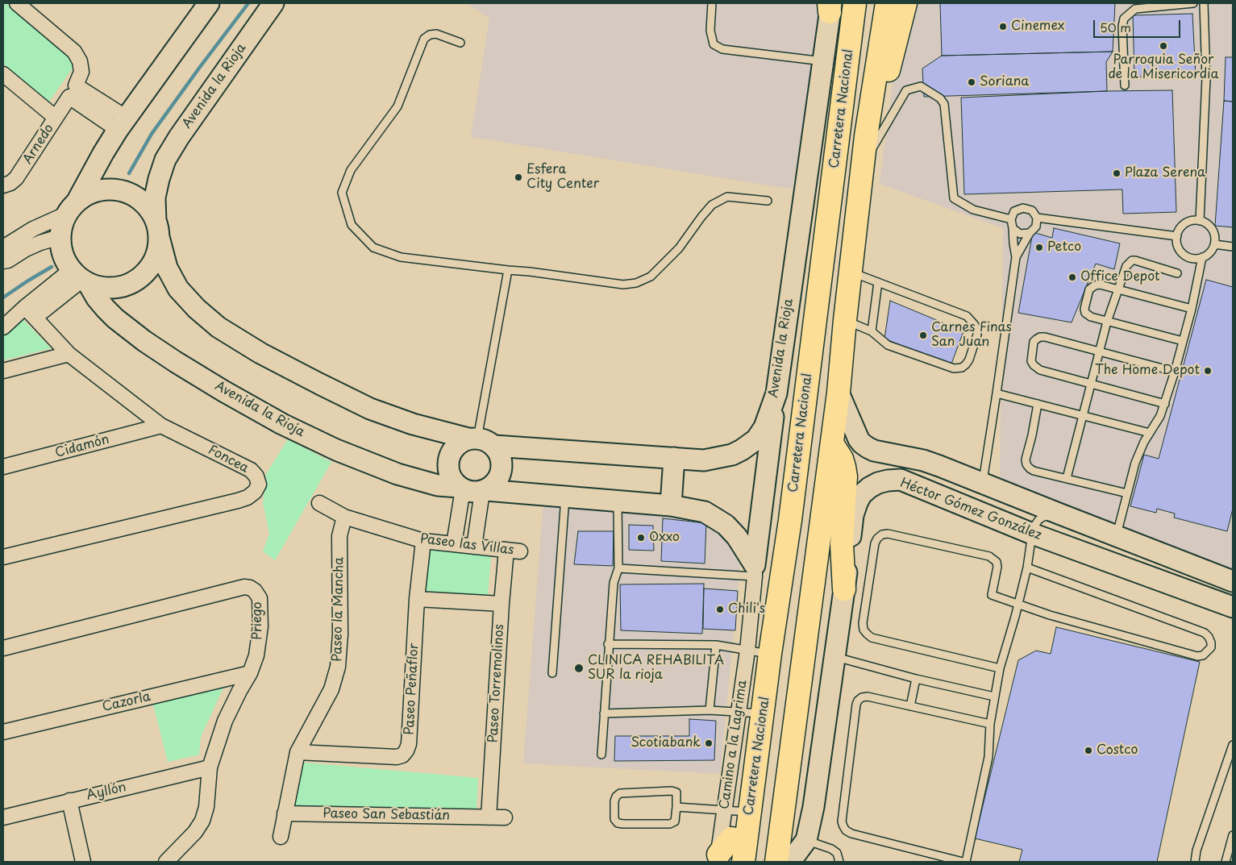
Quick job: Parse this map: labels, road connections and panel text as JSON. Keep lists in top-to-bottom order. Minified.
{"streets":{"highway":["Carretera Nacional"],"street":["Avenida la Rioja","Arnedo","Cidamón","Foncea","Héctor Gómez González","Paseo las Villas","Paseo la Mancha","Priego","Paseo Torremolinos","Paseo Peñaflor","Cazorla","Camino a la Lagrima","Ayllón","Paseo San Sebastián"]},"crossings":[["Avenida la Rioja","Camino a la Lagrima"],["Cidamón","Foncea"],["Paseo las Villas","Paseo la Mancha"],["Paseo las Villas","Paseo Torremolinos"],["Paseo las Villas","Paseo Peñaflor"],["Paseo la Mancha","Paseo Peñaflor"],["Paseo la Mancha","Paseo San Sebastián"],["Priego","Cazorla"],["Priego","Ayllón"],["Paseo Torremolinos","Paseo San Sebastián"]],"places":["Cinemex","Parroquia Señor de la Misericordia","Soriana","Plaza Serena","Esfera City Center","Petco","Office Depot","Carnes Finas San Juan","The Home Depot","Oxxo","Chili's","CLINICA REHABILITA SUR la rioja","Scotiabank","Costco"],"scale_bar":"50 m"}
